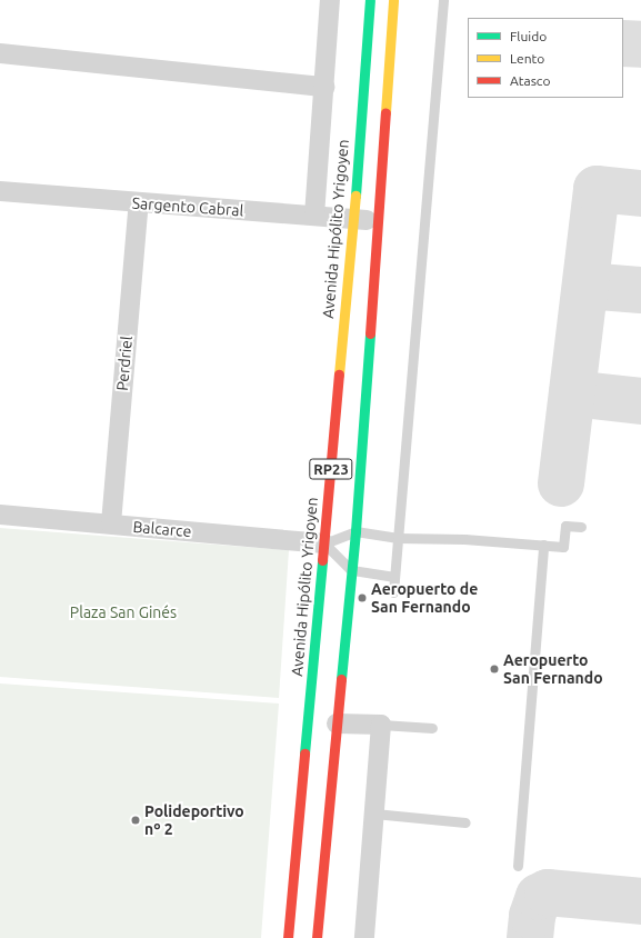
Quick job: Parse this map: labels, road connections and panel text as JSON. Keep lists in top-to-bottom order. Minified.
{"streets":{"main road":["Avenida Hipólito Yrigoyen","RP23"],"street":["Sargento Cabral","Perdriel","Balcarce"]},"crossings":[["Sargento Cabral","Avenida Hipólito Yrigoyen"],["Sargento Cabral","Perdriel"],["Sargento Cabral","RP23"],["Avenida Hipólito Yrigoyen","Balcarce"],["Perdriel","Balcarce"]],"parks":["Plaza San Ginés"],"places":["Aeropuerto de San Fernando","Aeropuerto San Fernando","Polideportivo nº 2"],"legend":["Fluido","Lento","Atasco"]}
